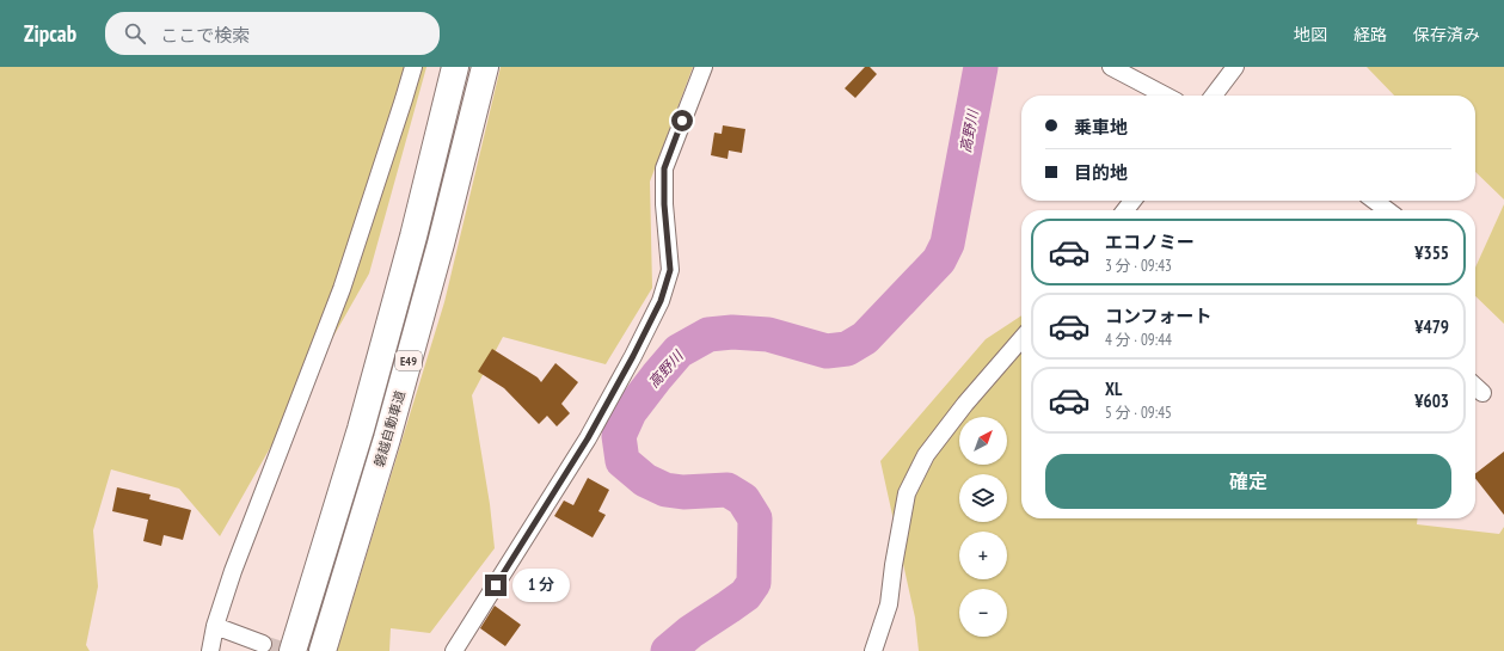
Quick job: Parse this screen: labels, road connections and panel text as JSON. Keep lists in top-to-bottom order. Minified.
{"streets":{"highway":["E49","磐越自動車道"]},"water":["高野川"],"north":"top right","page":{"header":"Zipcab","search":"ここで検索","nav":["地図","経路","保存済み"],"banner":["乗車地","目的地"],"list":[{"name":"エコノミー","note":"3 分 · 09:43","value":"¥355"},{"name":"コンフォート","note":"4 分 · 09:44","value":"¥479"},{"name":"XL","note":"5 分 · 09:45","value":"¥603"}],"map_buttons":["+","−"],"buttons":"確定","bubble":"1 分"}}
